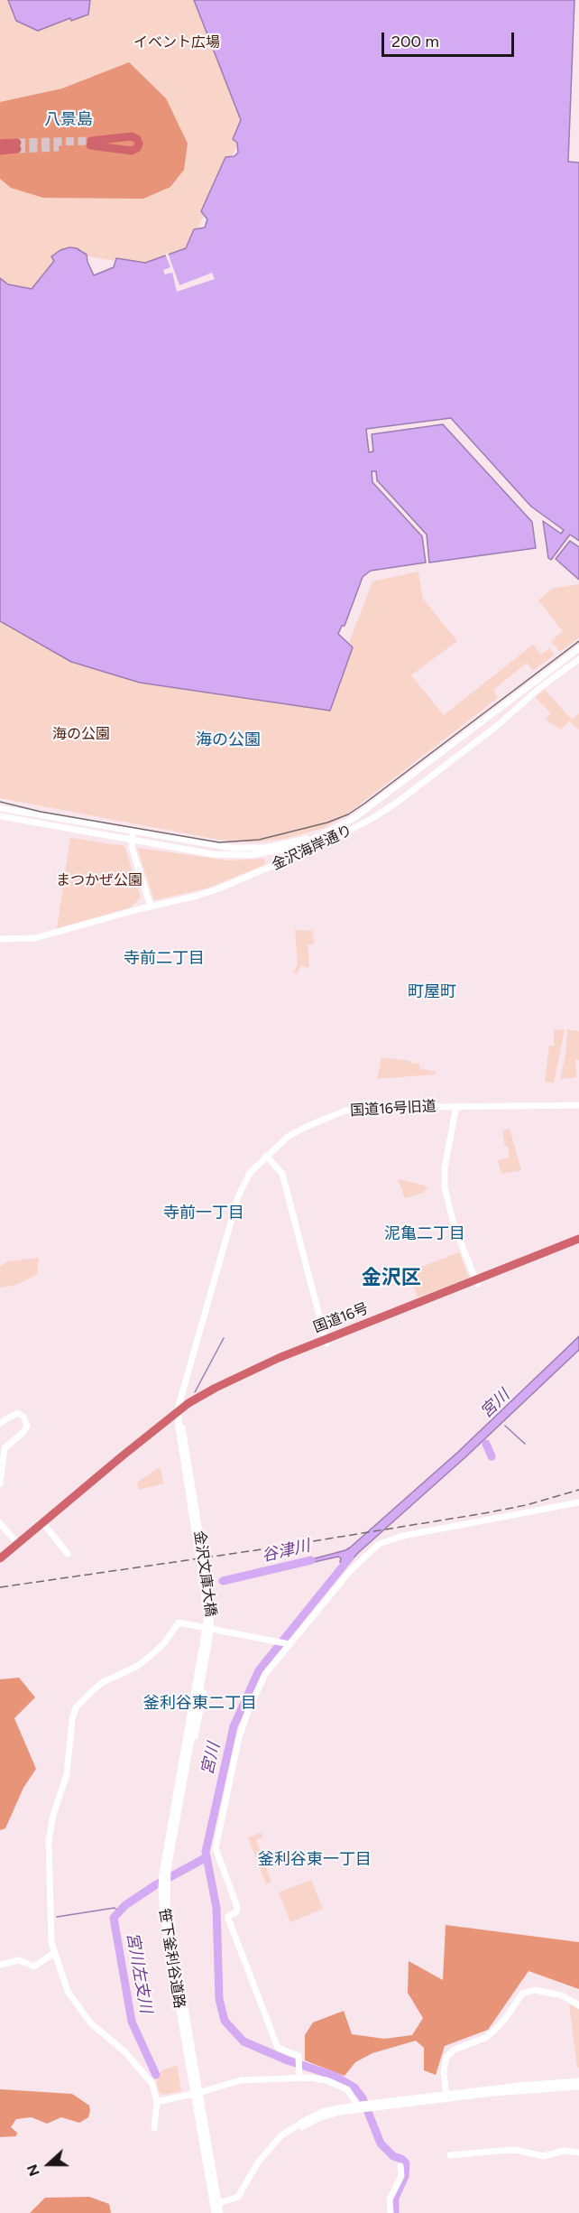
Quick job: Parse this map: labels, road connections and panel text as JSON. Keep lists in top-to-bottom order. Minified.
{"streets":{"highway":["国道16号"],"street":["金沢海岸通り","国道16号旧道","金沢文庫大橋","笹下釜利谷道路"]},"crossings":[["国道16号旧道","国道16号"],["国道16号旧道","金沢文庫大橋"],["国道16号","金沢文庫大橋"],["金沢文庫大橋","笹下釜利谷道路"]],"districts":["八景島","海の公園","寺前二丁目","町屋町","寺前一丁目","泥亀二丁目","金沢区","釜利谷東二丁目","釜利谷東一丁目"],"water":["宮川","谷津川","宮川左支川"],"parks":["イベント広場","海の公園","まつかぜ公園"],"scale_bar":"200 m","north":"left"}
